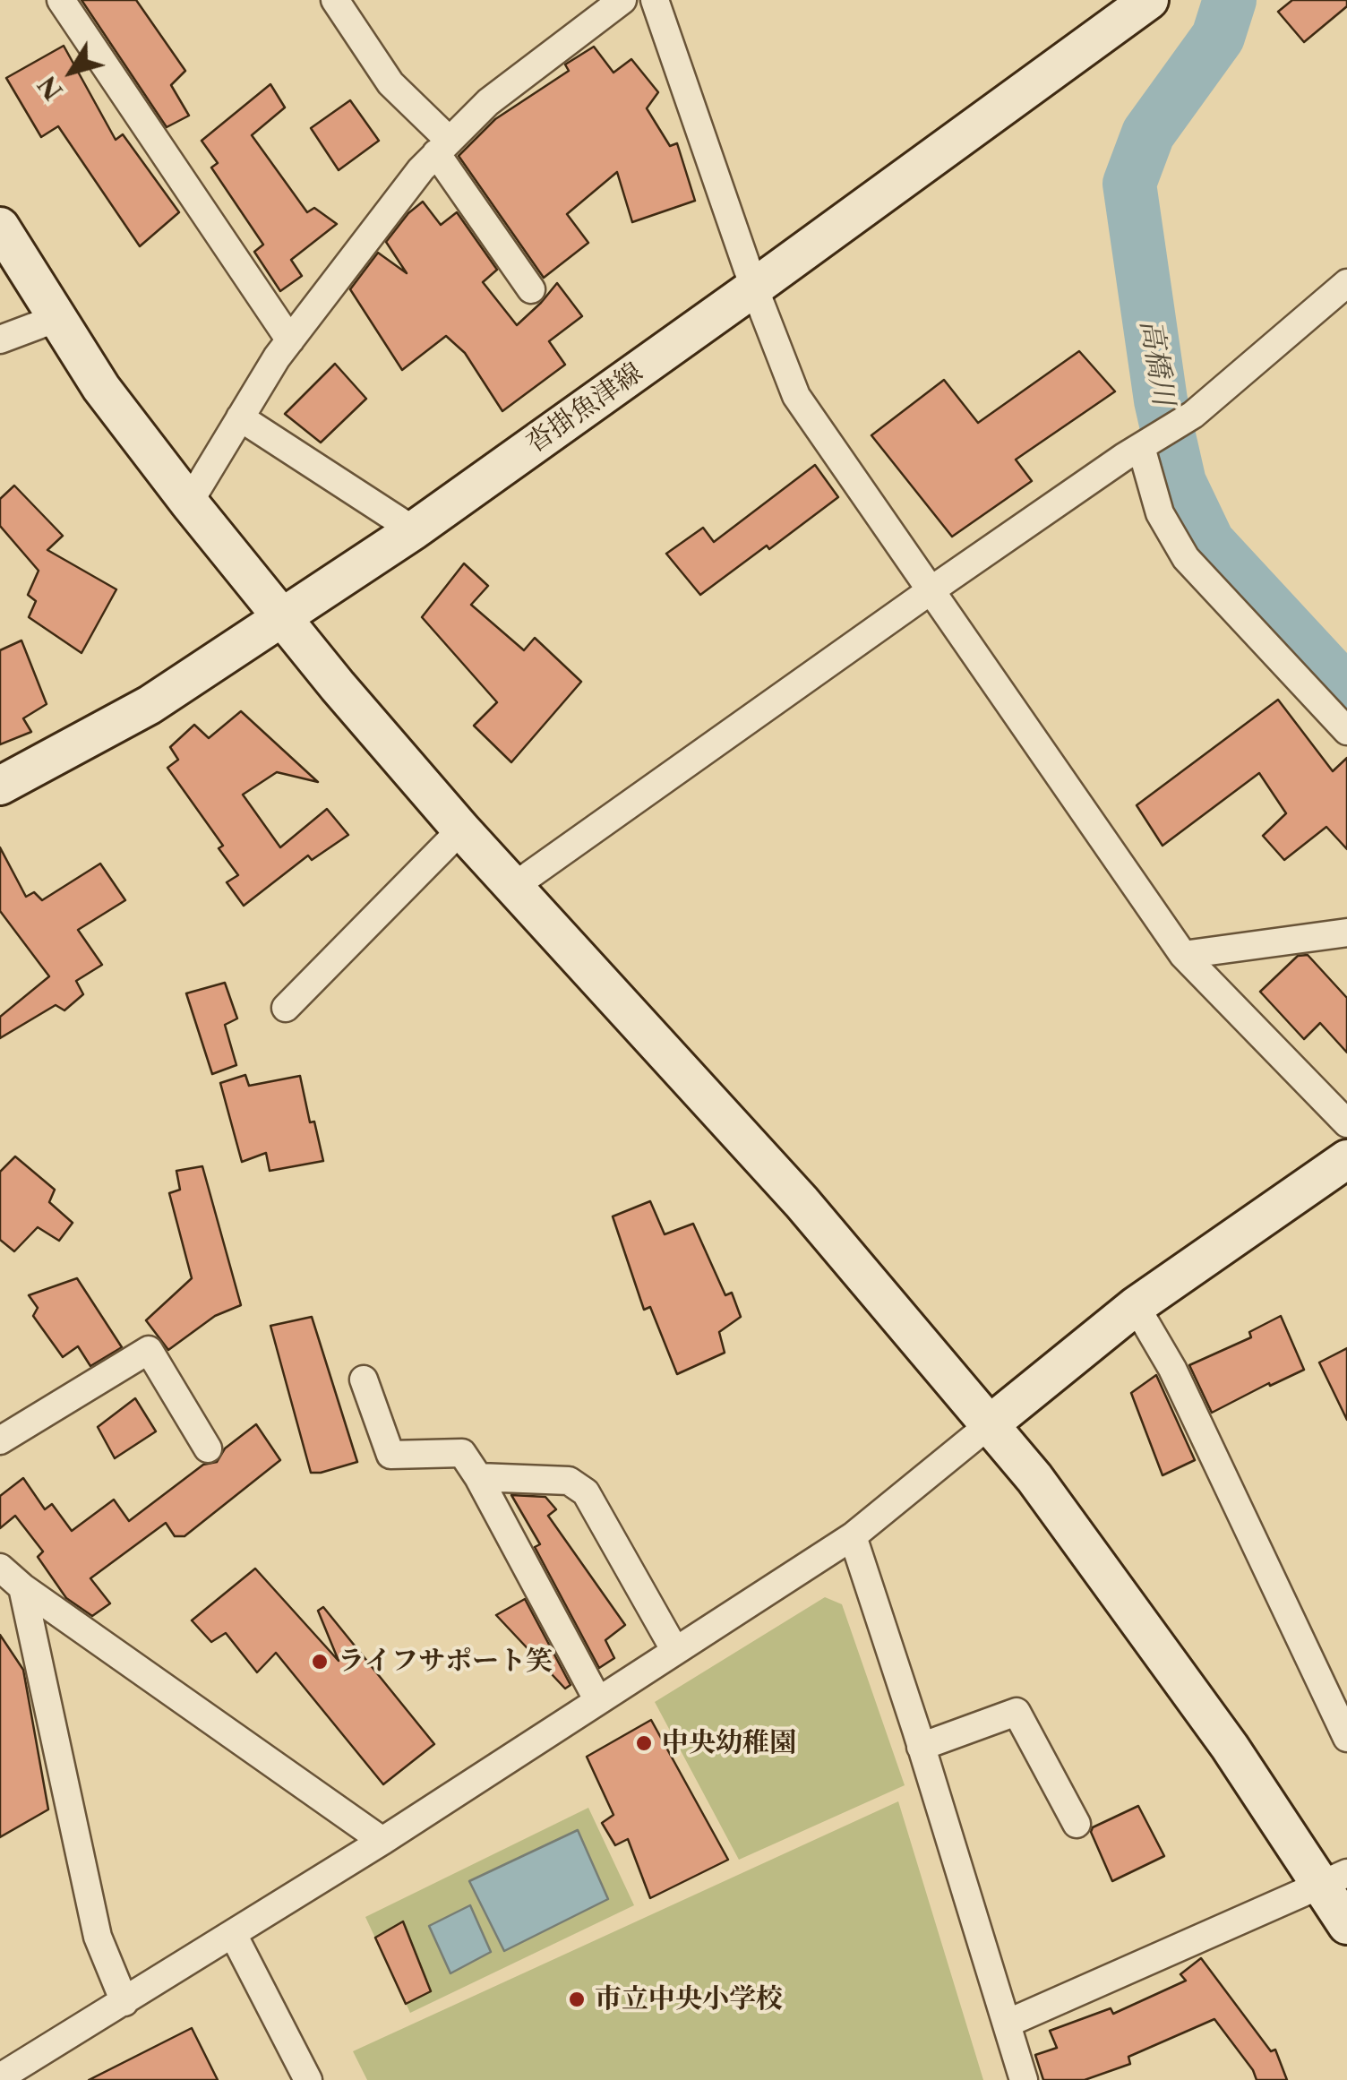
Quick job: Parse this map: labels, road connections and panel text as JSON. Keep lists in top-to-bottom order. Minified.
{"streets":{"street":["沓掛魚津線"]},"water":["高橋川"],"places":["ライフサポート笑","中央幼稚園","市立中央小学校"],"north":"bottom left"}
